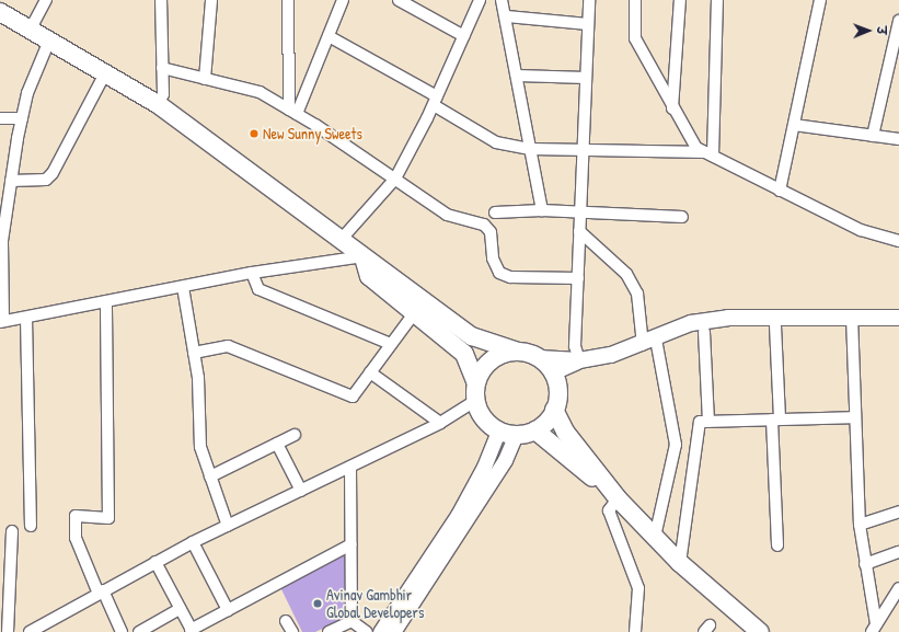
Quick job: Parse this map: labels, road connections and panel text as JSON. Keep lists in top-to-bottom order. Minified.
{"places":["New Sunny Sweets","Avinav Gambhir Global Developers"],"north":"right"}
